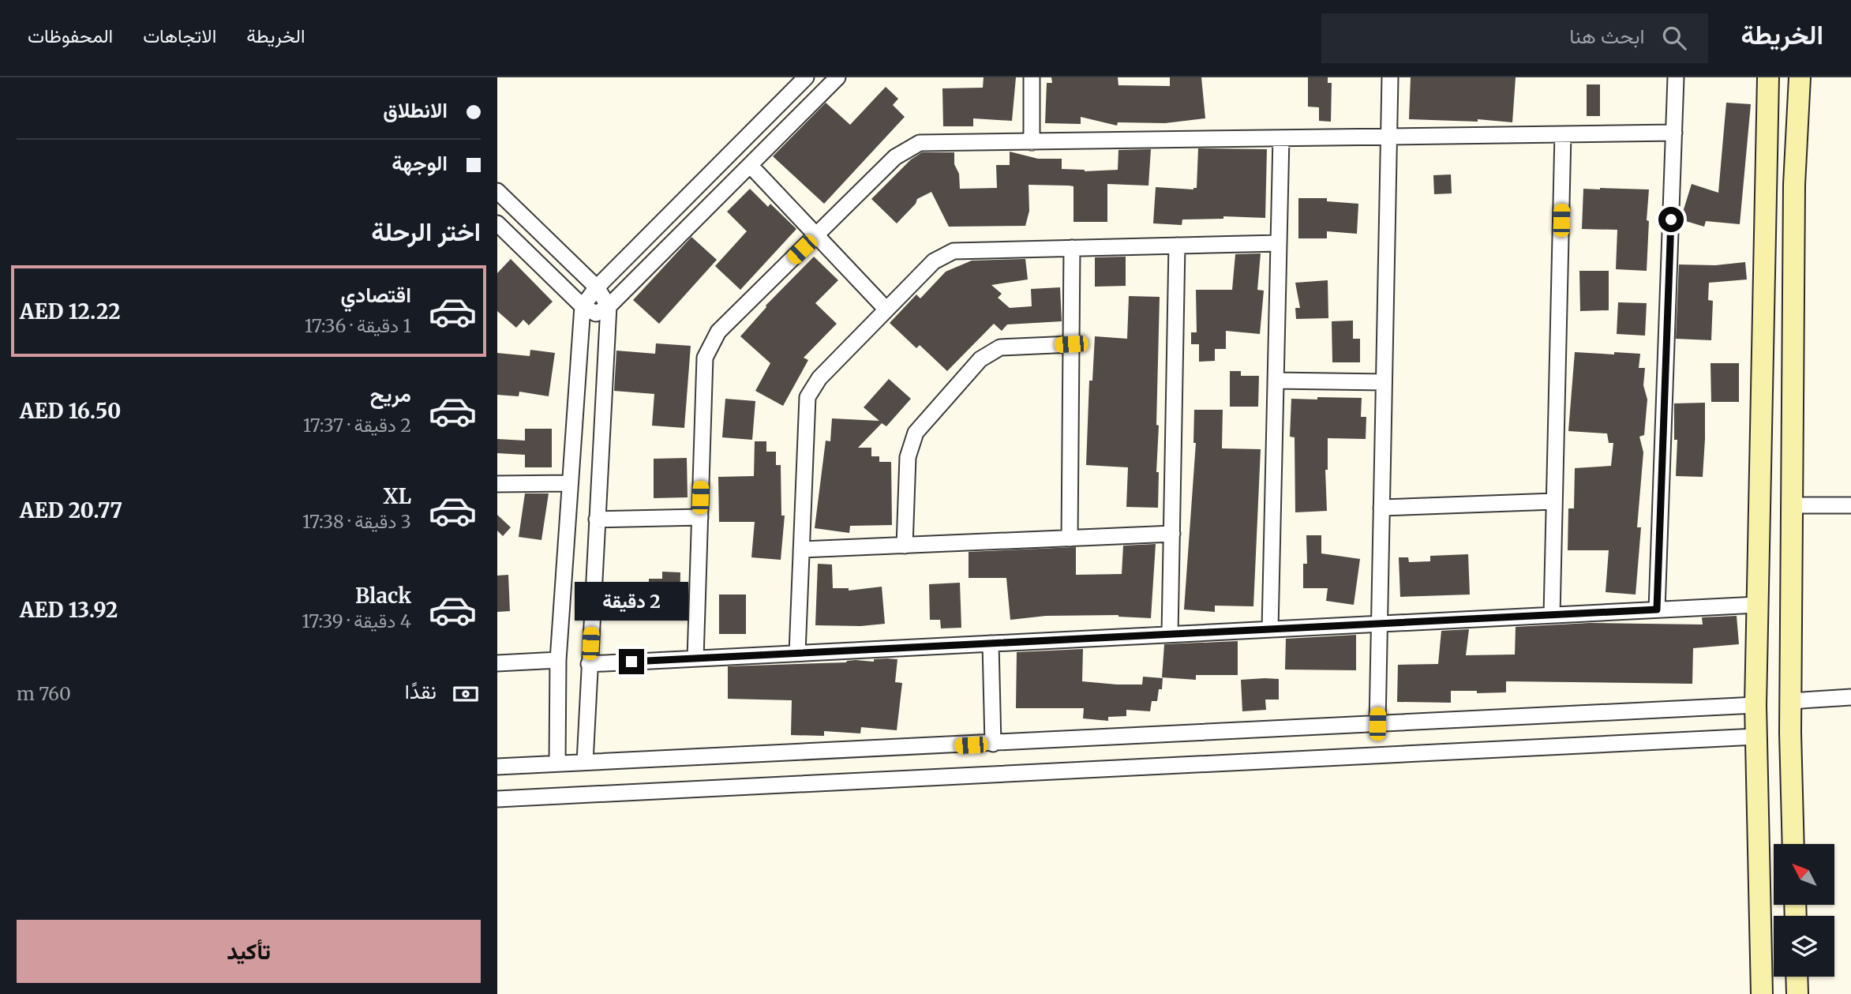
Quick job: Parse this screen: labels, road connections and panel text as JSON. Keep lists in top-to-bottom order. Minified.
{"north":"top left","page":{"header":"الخريطة","search":"ابحث هنا","nav":["الخريطة","الاتجاهات","المحفوظات"],"banner":["الانطلاق","الوجهة"],"heading":"اختر الرحلة","list":[{"name":"اقتصادي","note":"1 دقيقة · 17:36","value":"AED 12.22"},{"name":"مريح","note":"2 دقيقة · 17:37","value":"AED 16.50"},{"name":"XL","note":"3 دقيقة · 17:38","value":"AED 20.77"},{"name":"Black","note":"4 دقيقة · 17:39","value":"AED 13.92"}],"bubble":"2 دقيقة","pay":["نقدًا","760 m"],"buttons":"تأكيد"}}
